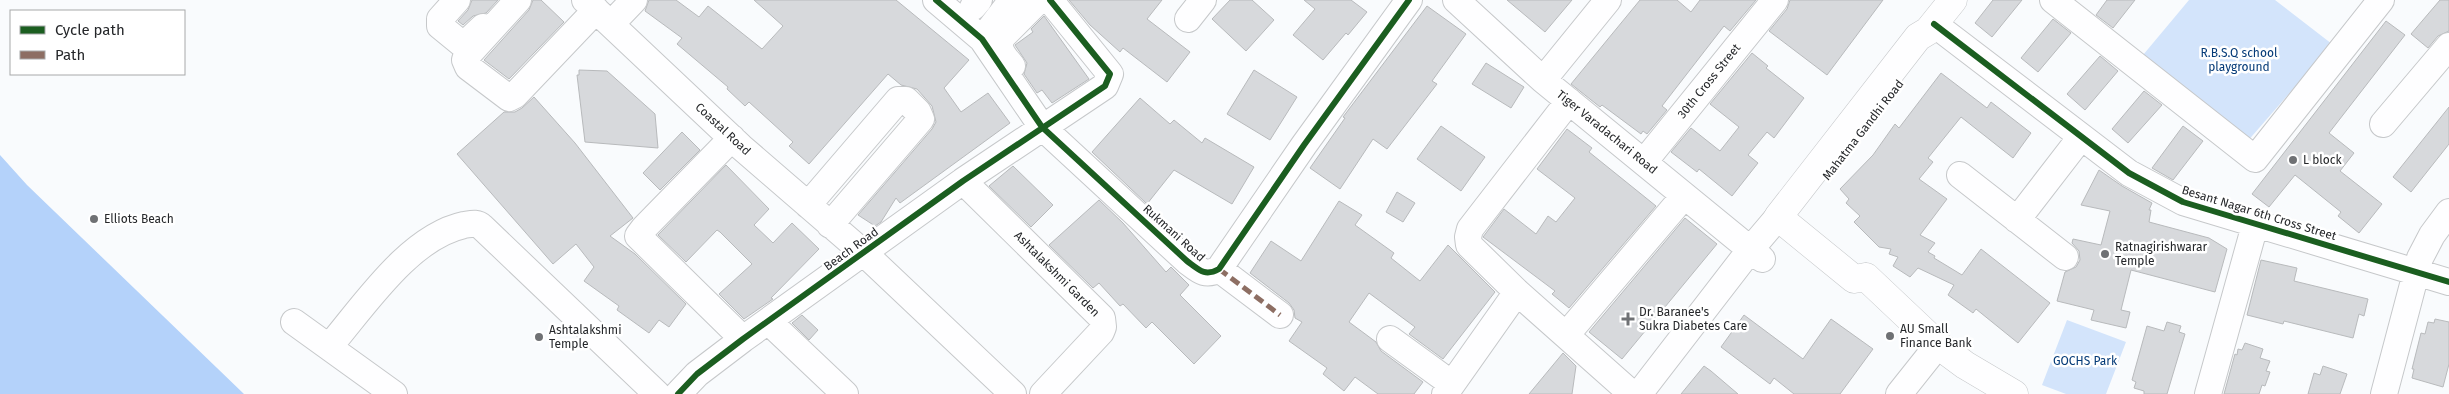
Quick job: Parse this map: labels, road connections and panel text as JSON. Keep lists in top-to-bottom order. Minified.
{"streets":{"main road":["Mahatma Gandhi Road"],"street":["30th Cross Street","Coastal Road","Tiger Varadachari Road","Besant Nagar 6th Cross Street","Rukmani Road","Beach Road","Ashtalakshmi Garden"]},"crossings":[["30th Cross Street","Tiger Varadachari Road"],["Coastal Road","Beach Road"],["Mahatma Gandhi Road","Besant Nagar 6th Cross Street"],["Rukmani Road","Beach Road"],["Beach Road","Ashtalakshmi Garden"]],"parks":["R.B.S.Q school playground","GOCHS Park"],"places":{"other":["L block","Elliots Beach","Ratnagirishwarar Temple","AU Small Finance Bank","Ashtalakshmi Temple"],"health":["Dr. Baranee's Sukra Diabetes Care"]},"legend":["Cycle path","Path"]}
